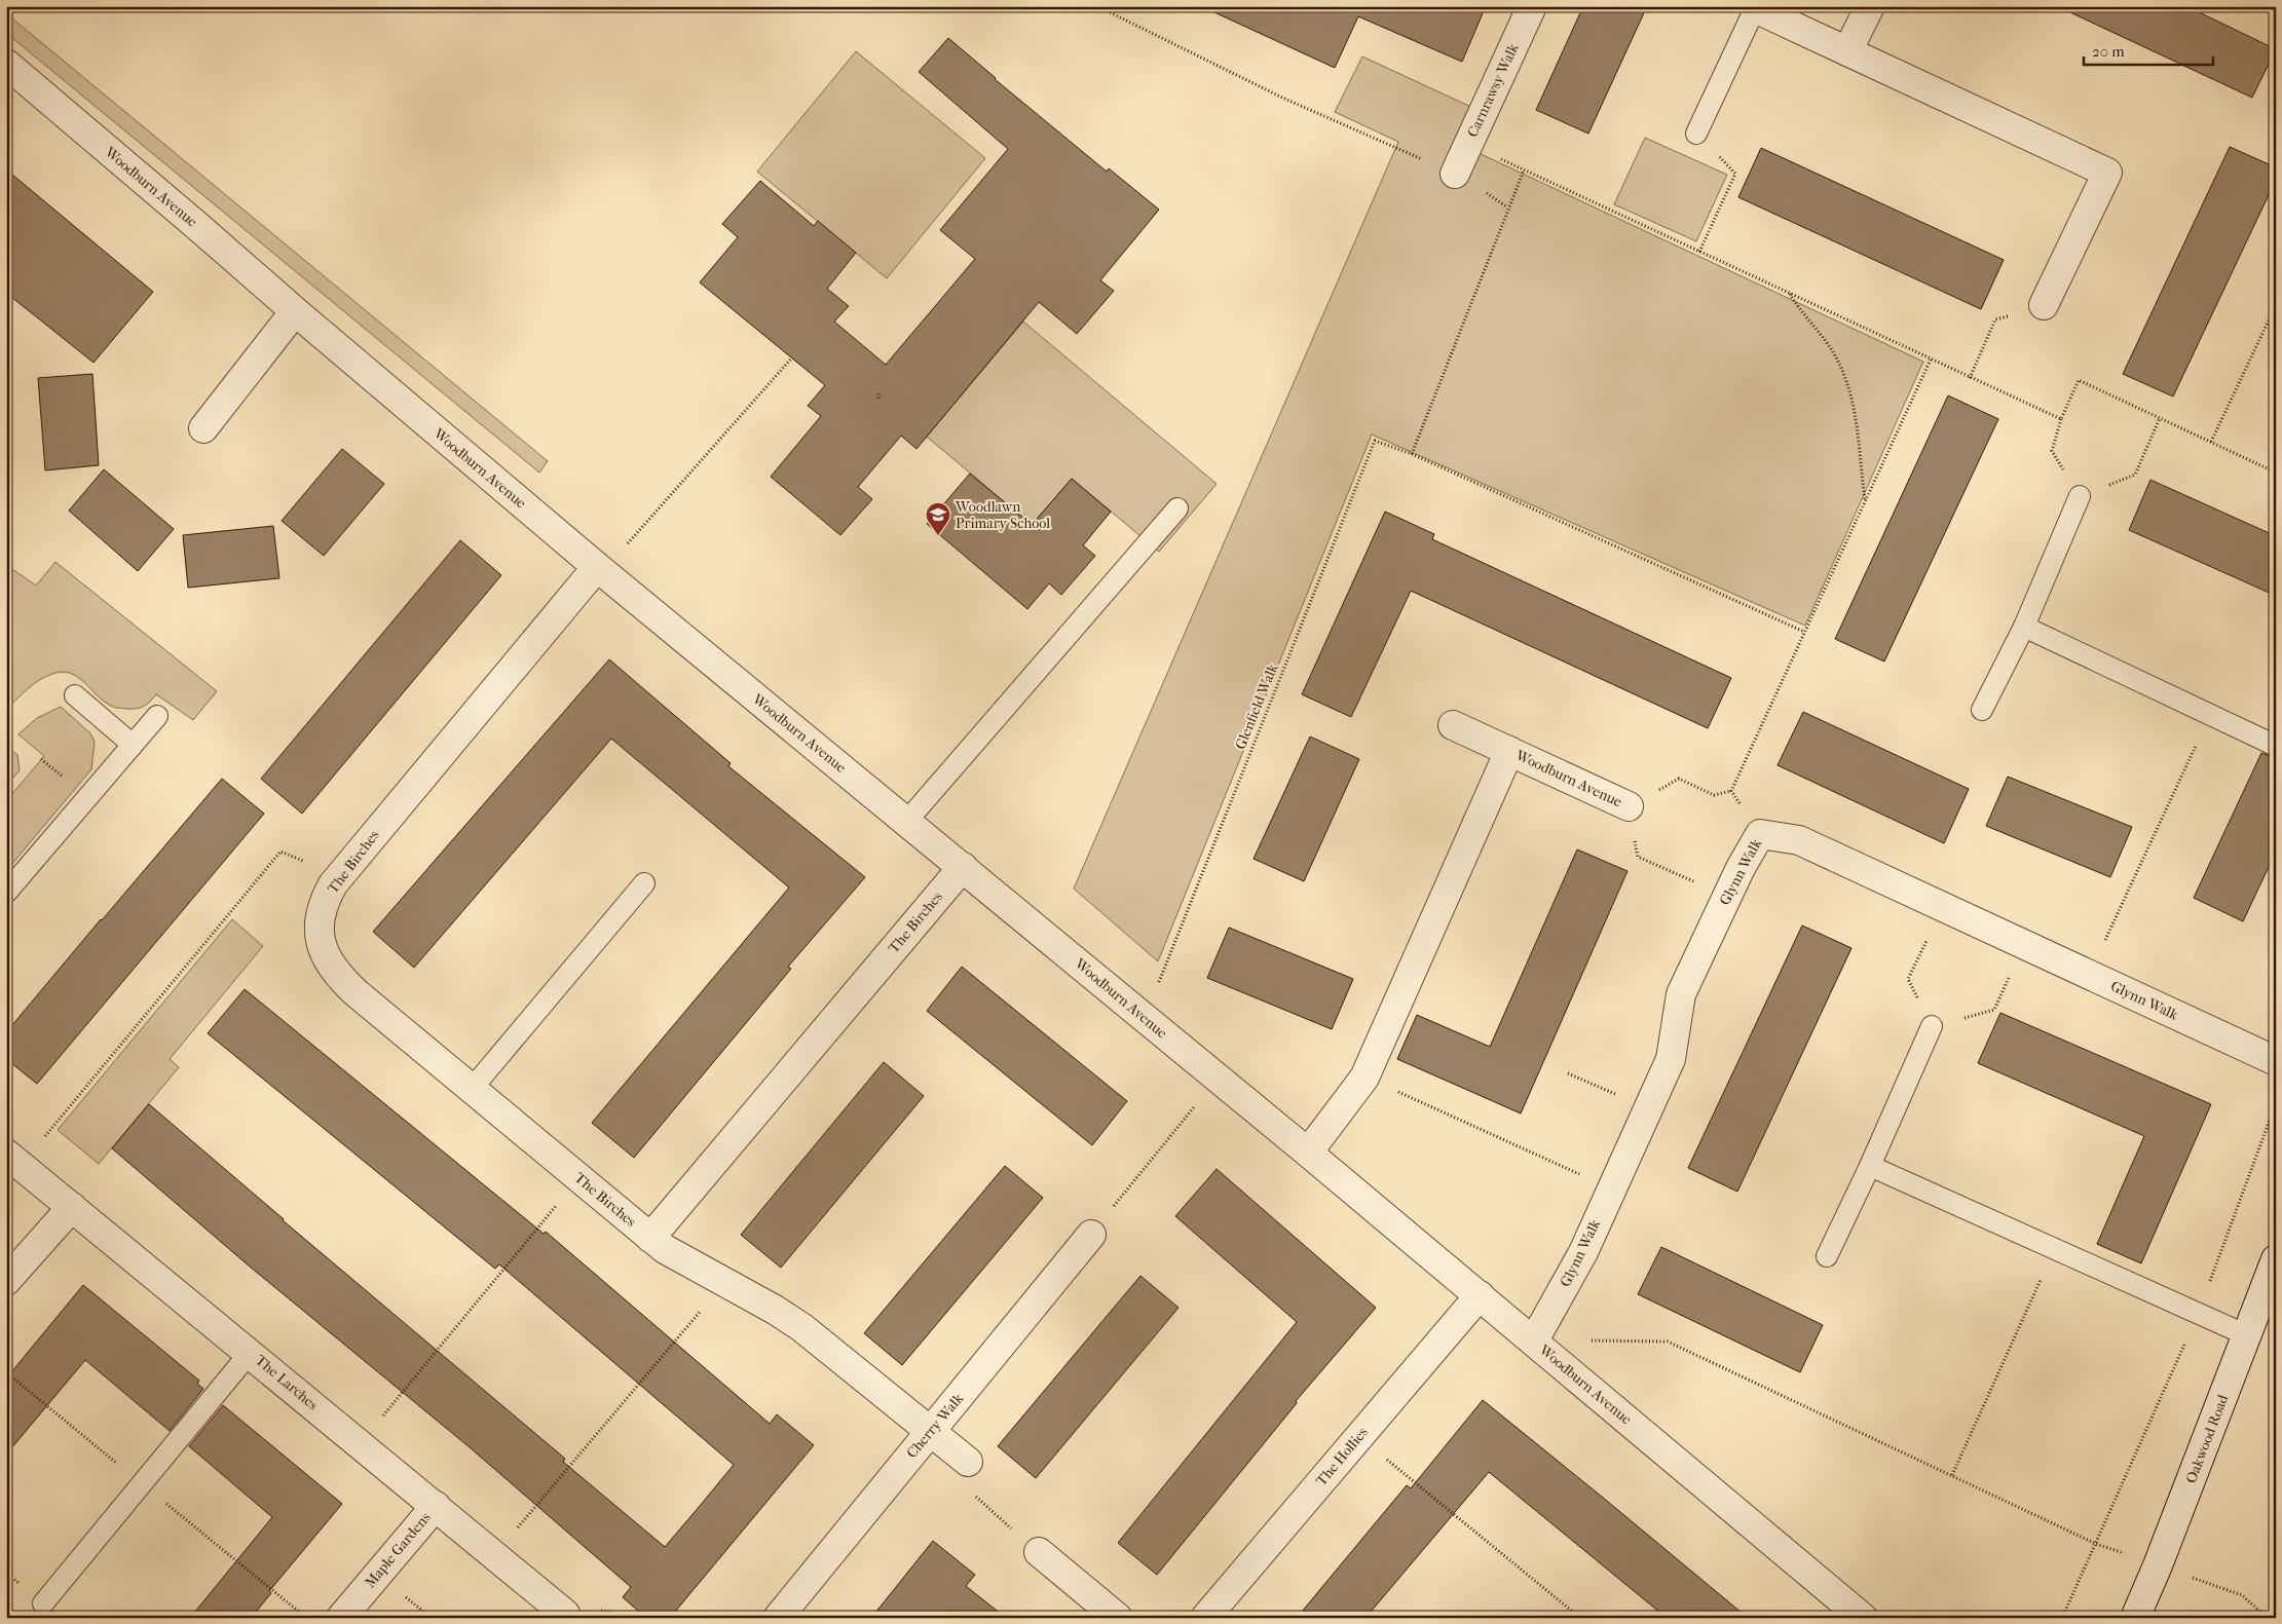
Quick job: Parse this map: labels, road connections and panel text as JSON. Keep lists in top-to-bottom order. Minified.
{"streets":{"street":["Carnrawsy Walk","Woodburn Avenue","The Birches","Glynn Walk","The Larches","Cherry Walk","Oakwood Road","The Hollies","Maple Gardens"],"path":["Glenfield Walk"]},"crossings":[["Woodburn Avenue","Glenfield Walk"],["Woodburn Avenue","The Birches"],["Woodburn Avenue","Glynn Walk"],["Woodburn Avenue","The Hollies"],["The Birches","Cherry Walk"],["The Larches","Maple Gardens"]],"places":{"school or university":["Woodlawn Primary School"]},"house_numbers":["2"],"scale_bar":"20 m"}
